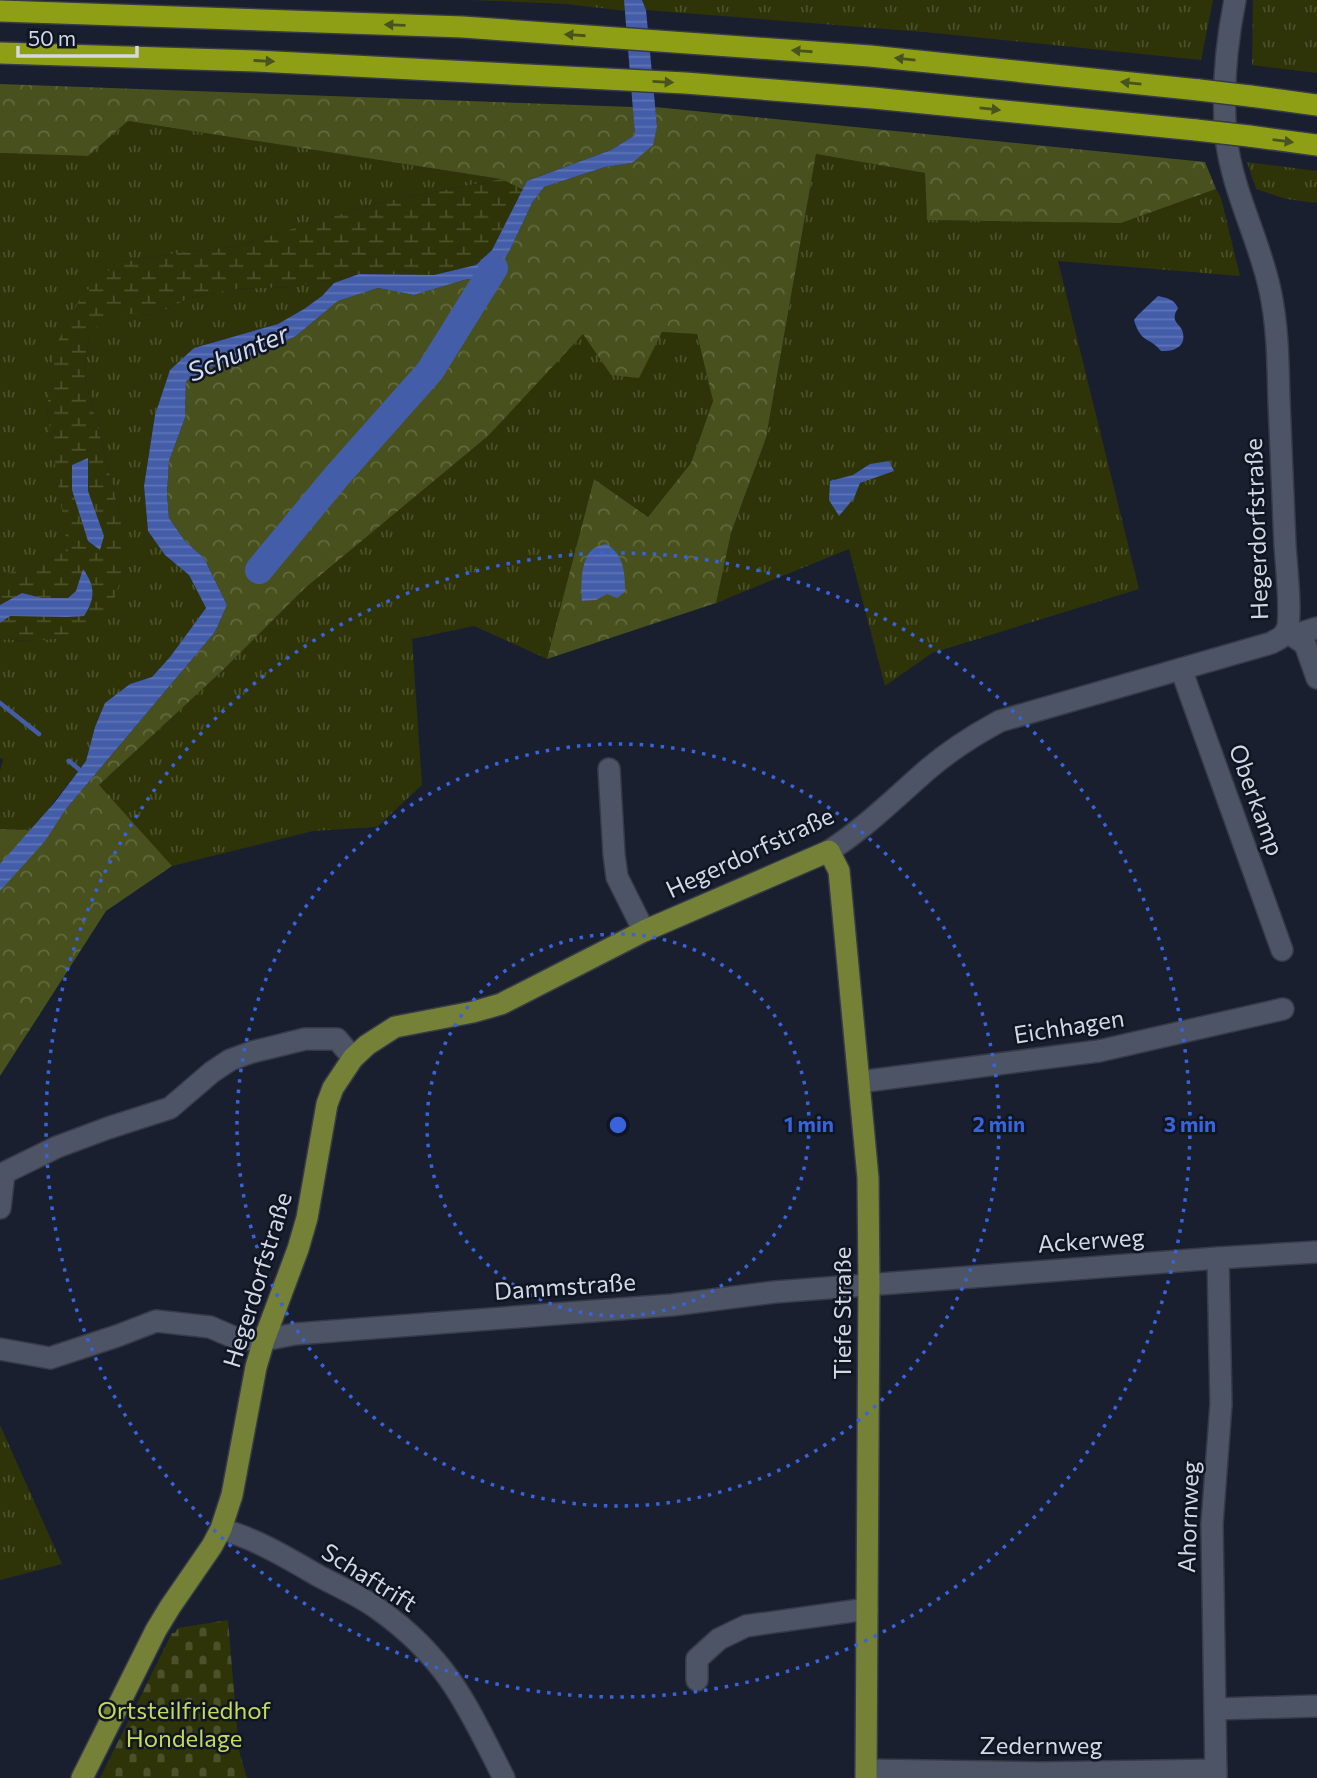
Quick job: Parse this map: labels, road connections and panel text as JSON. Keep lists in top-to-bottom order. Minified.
{"streets":{"main road":["Hegerdorfstraße","Tiefe Straße"],"street":["Oberkamp","Eichhagen","Ackerweg","Dammstraße","Ahornweg","Schaftrift","Zedernweg"]},"crossings":[["Hegerdorfstraße","Oberkamp"],["Hegerdorfstraße","Dammstraße"],["Hegerdorfstraße","Tiefe Straße"],["Hegerdorfstraße","Schaftrift"],["Eichhagen","Tiefe Straße"],["Ackerweg","Dammstraße"],["Ackerweg","Tiefe Straße"],["Ackerweg","Ahornweg"],["Dammstraße","Tiefe Straße"],["Tiefe Straße","Zedernweg"],["Ahornweg","Zedernweg"]],"water":["Schunter"],"parks":["Ortsteilfriedhof Hondelage"],"scale_bar":"50 m","rings":["1 min","2 min","3 min"]}
